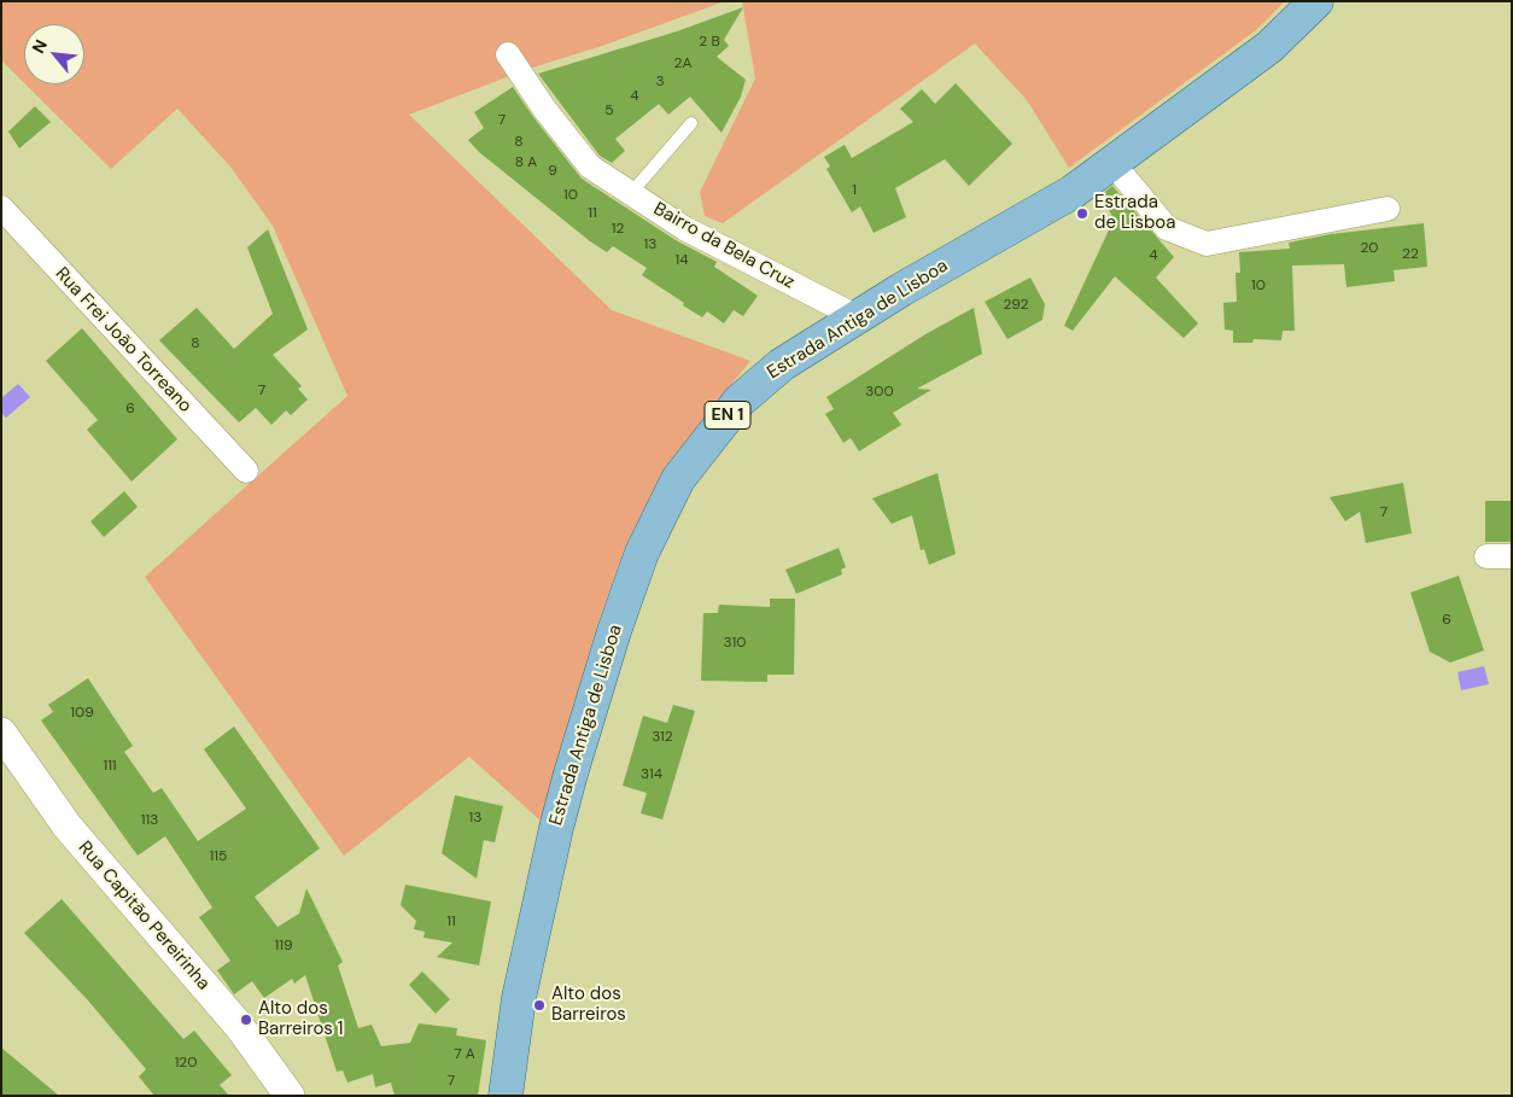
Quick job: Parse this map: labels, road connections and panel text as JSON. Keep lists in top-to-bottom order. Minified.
{"streets":{"main road":["Estrada Antiga de Lisboa","EN 1"],"street":["Bairro da Bela Cruz","Rua Frei João Torreano","Rua Capitão Pereirinha"]},"crossings":[["Bairro da Bela Cruz","Estrada Antiga de Lisboa"]],"places":["Estrada de Lisboa","Alto dos Barreiros","Alto dos Barreiros 1"],"house_numbers":["2 B","2A","3","4","5","7","8","8 A","9","1","10","11","12","13","20","22","4","14","10","292","8","7","300","6","7","6","310","109","312","111","314","13","113","115","11","119","7 A","120","7"],"north":"top left"}
